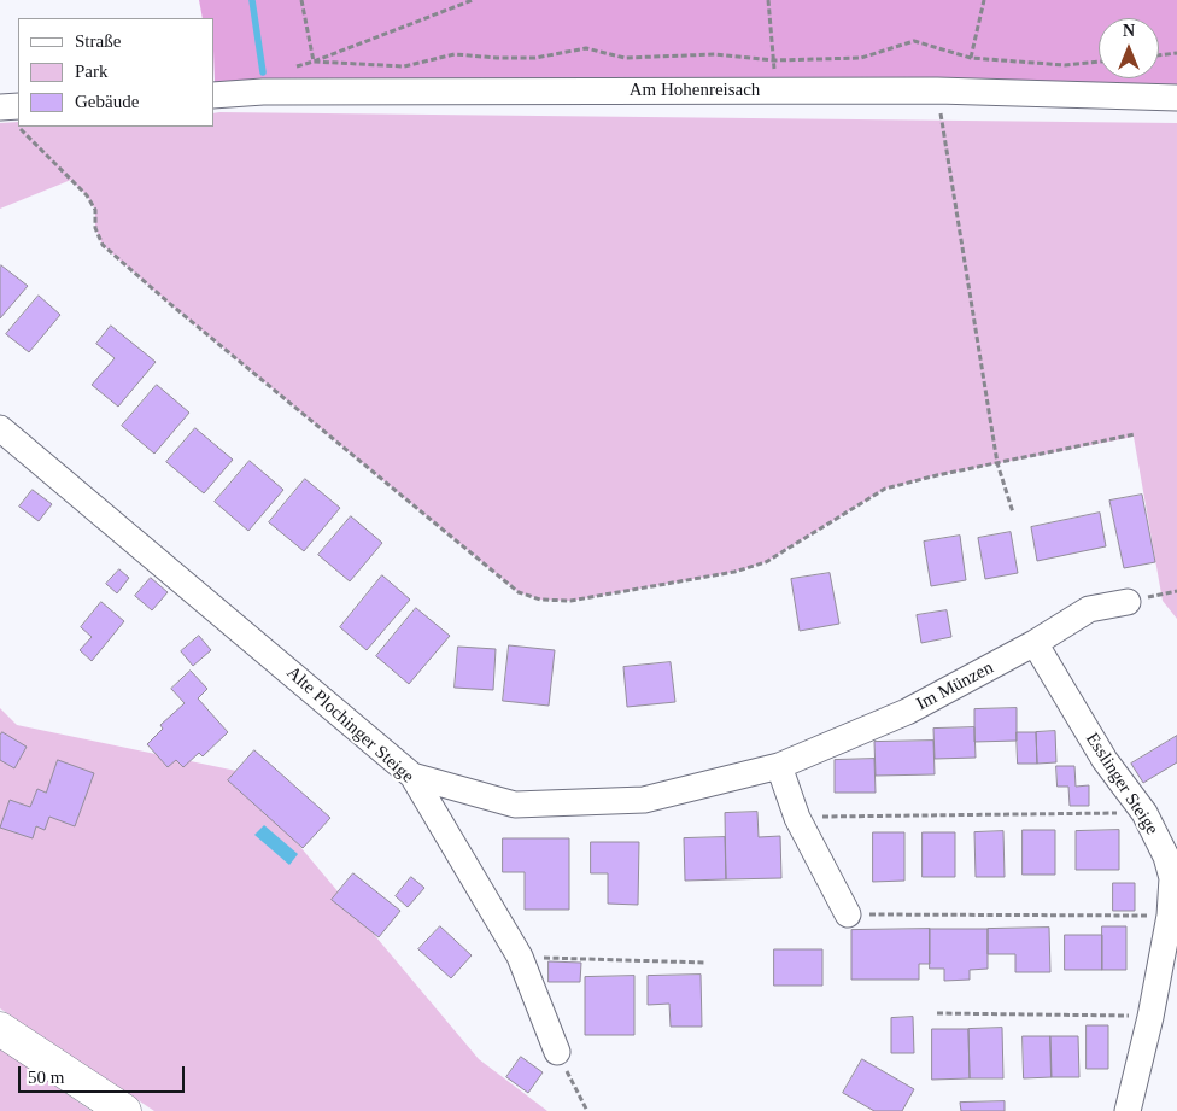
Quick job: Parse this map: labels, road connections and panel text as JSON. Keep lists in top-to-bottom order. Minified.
{"streets":{"street":["Am Hohenreisach","Im Münzen","Alte Plochinger Steige","Esslinger Steige"]},"crossings":[["Im Münzen","Alte Plochinger Steige"],["Im Münzen","Esslinger Steige"]],"legend":["Straße","Park","Gebäude"],"scale_bar":"50 m","north":"top"}
